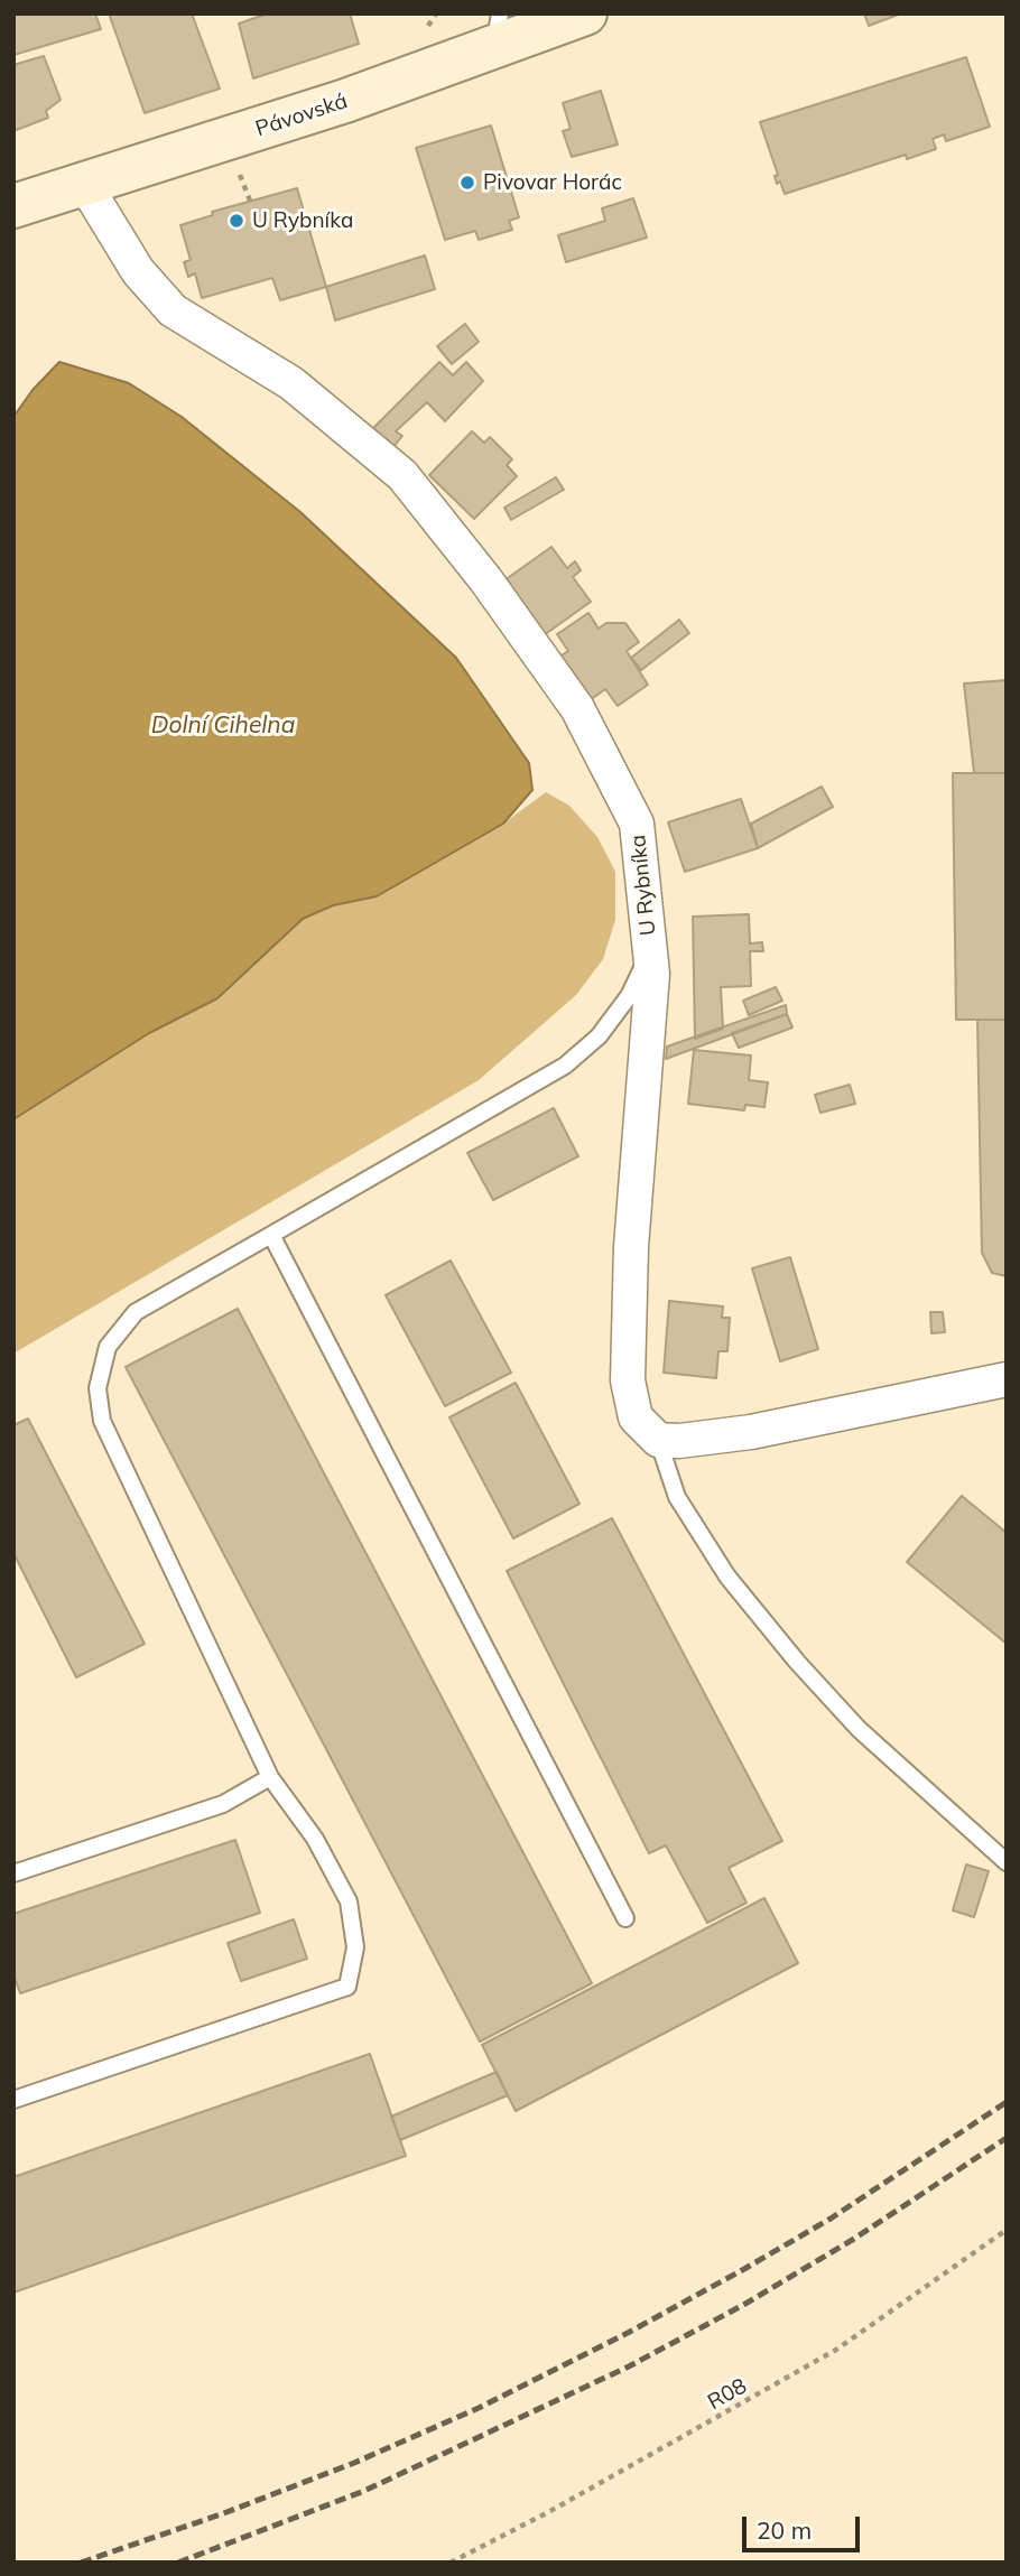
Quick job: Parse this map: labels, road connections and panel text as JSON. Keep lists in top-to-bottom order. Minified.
{"streets":{"street":["Pávovská","U Rybníka"],"path":["R08"]},"crossings":[["Pávovská","U Rybníka"]],"water":["Dolní Cihelna"],"places":["Pivovar Horác","U Rybníka"],"scale_bar":"20 m"}
